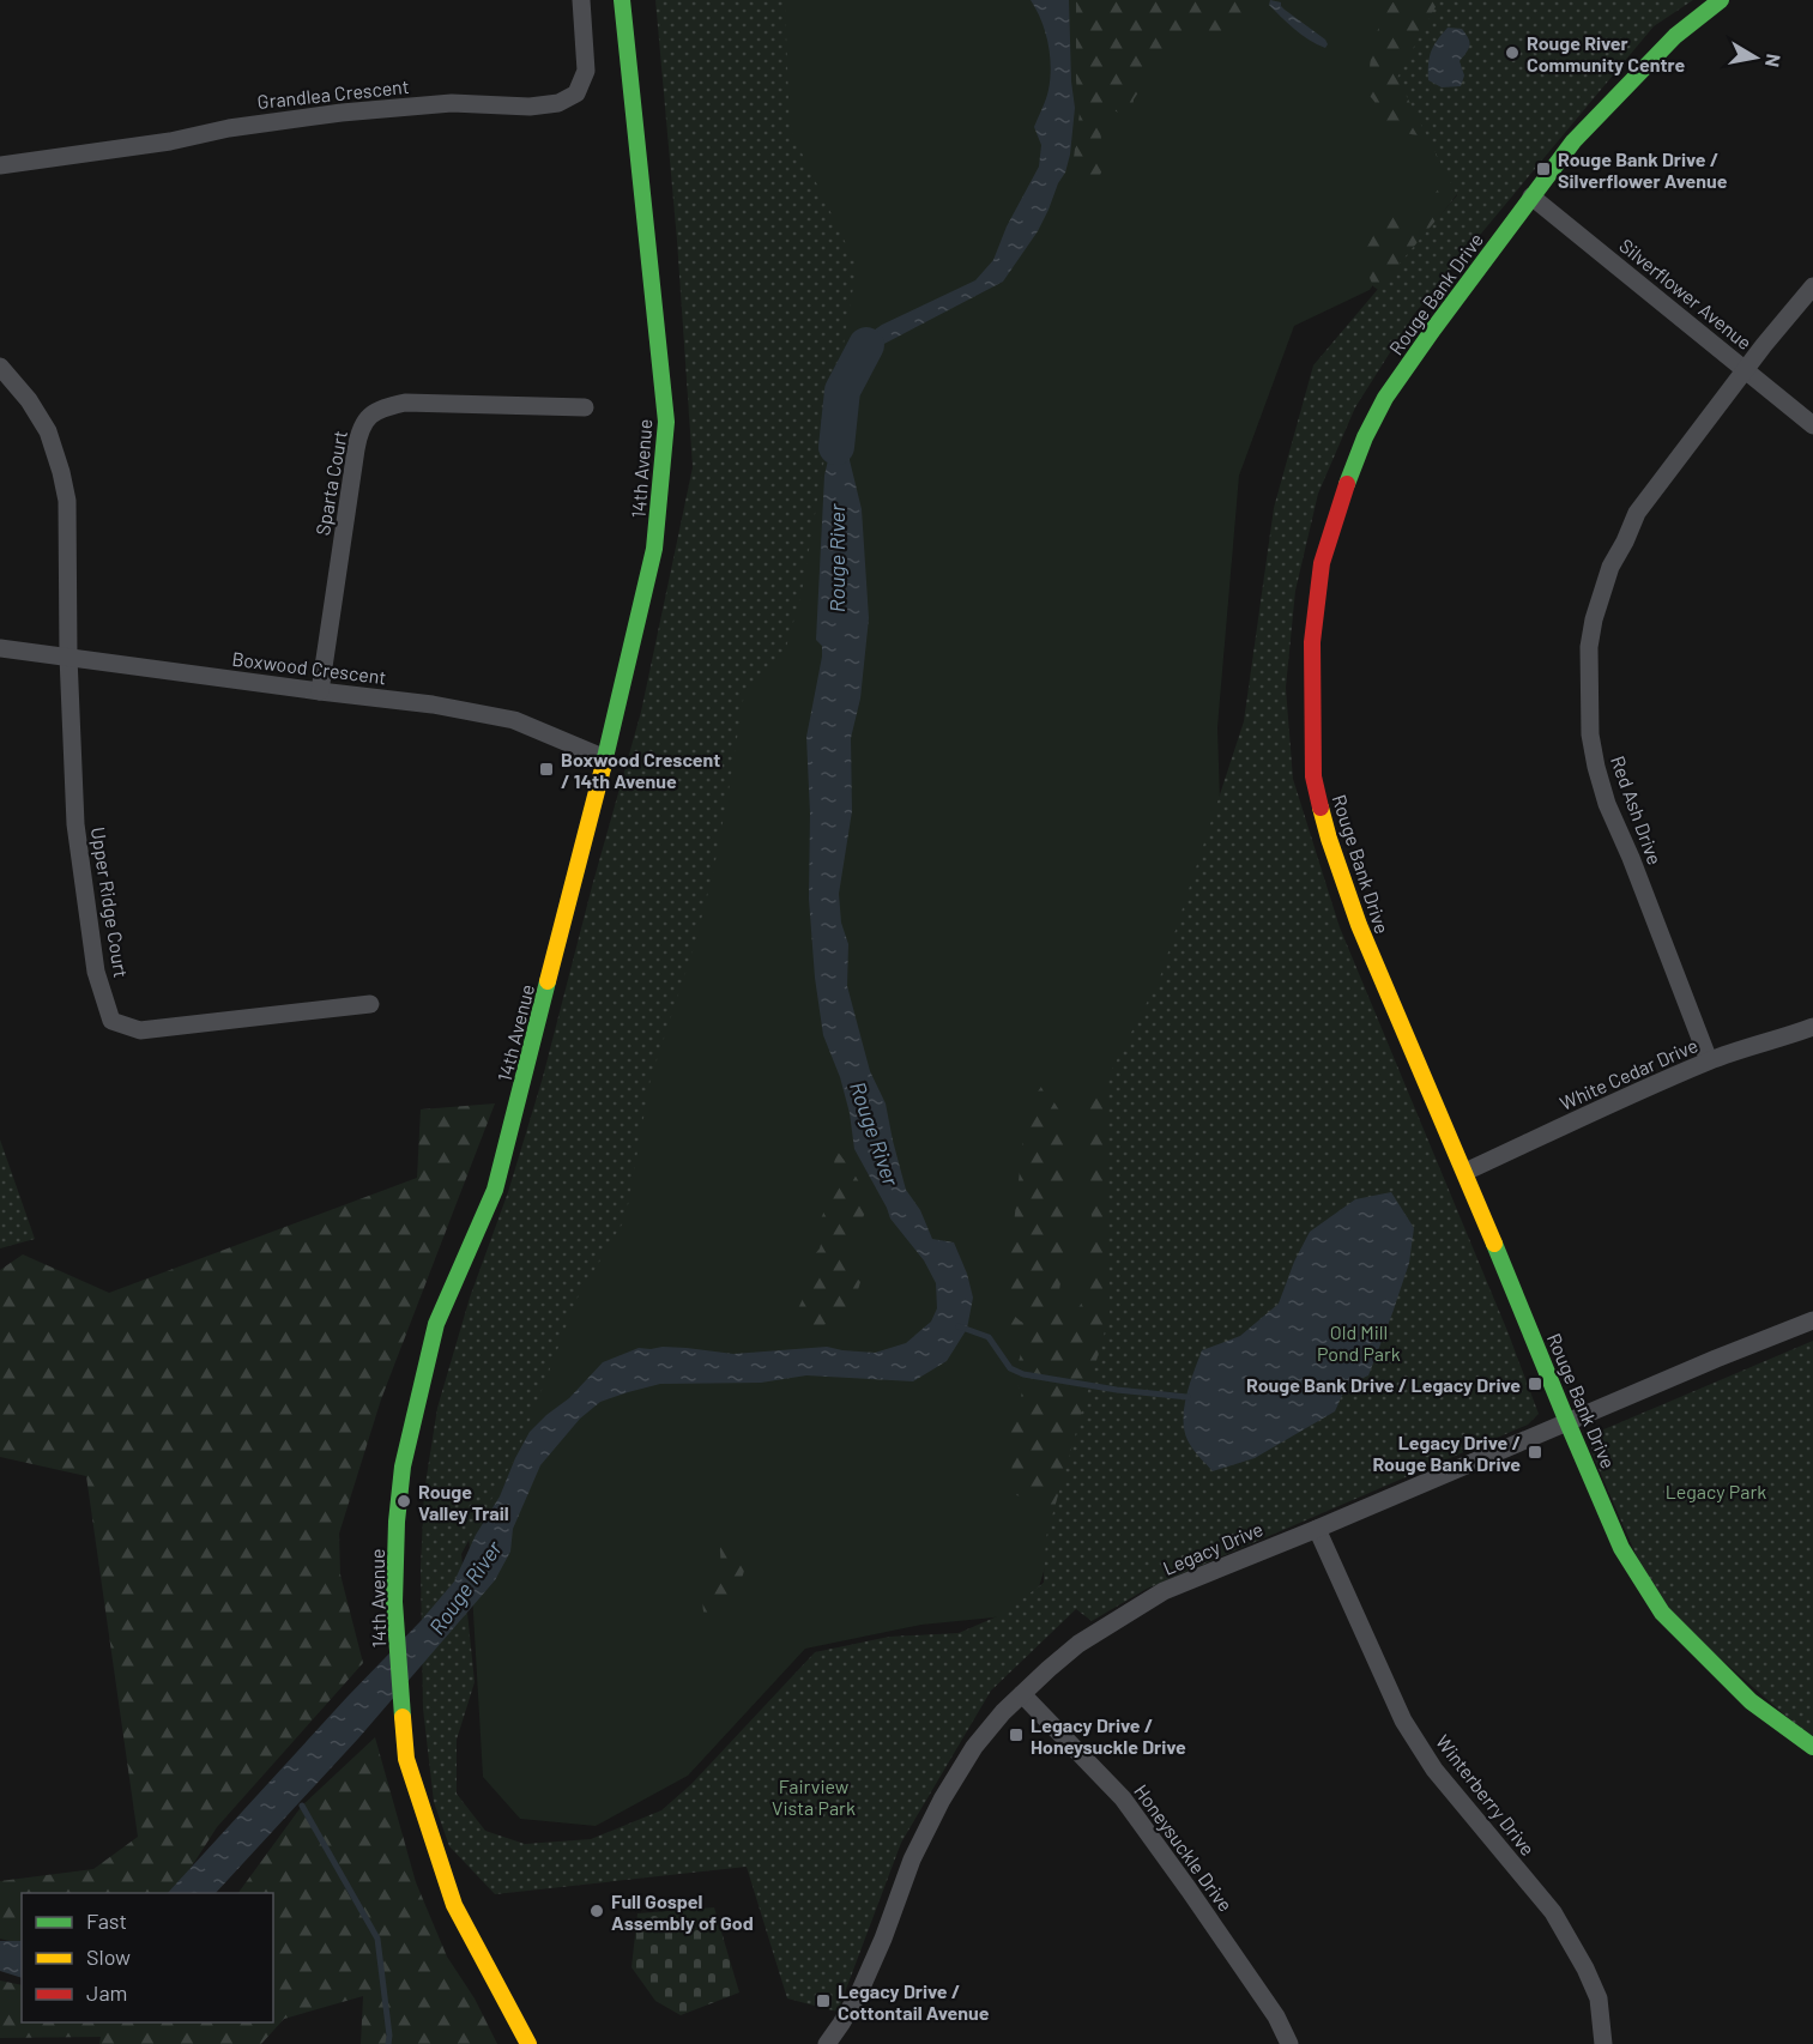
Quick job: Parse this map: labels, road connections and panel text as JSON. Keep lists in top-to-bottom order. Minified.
{"streets":{"main road":["Rouge Bank Drive","14th Avenue"],"street":["Grandlea Crescent","Silverflower Avenue","Sparta Court","Boxwood Crescent","Red Ash Drive","Upper Ridge Court","White Cedar Drive","Legacy Drive","Winterberry Drive","Honeysuckle Drive"]},"crossings":[["Rouge Bank Drive","Silverflower Avenue"],["Rouge Bank Drive","White Cedar Drive"],["Rouge Bank Drive","Legacy Drive"],["Silverflower Avenue","Red Ash Drive"],["14th Avenue","Boxwood Crescent"],["Sparta Court","Boxwood Crescent"],["Boxwood Crescent","Upper Ridge Court"],["Red Ash Drive","White Cedar Drive"],["Legacy Drive","Winterberry Drive"],["Legacy Drive","Honeysuckle Drive"]],"water":["Rouge River"],"parks":["Old Mill Pond Park","Legacy Park","Fairview Vista Park"],"places":{"other":["Rouge River Community Centre","Rouge Valley Trail","Full Gospel Assembly of God"],"transit":["Rouge Bank Drive / Silverflower Avenue","Boxwood Crescent / 14th Avenue","Rouge Bank Drive / Legacy Drive","Legacy Drive / Rouge Bank Drive","Legacy Drive / Honeysuckle Drive","Legacy Drive / Cottontail Avenue"]},"legend":["Fast","Slow","Jam"],"north":"right"}
